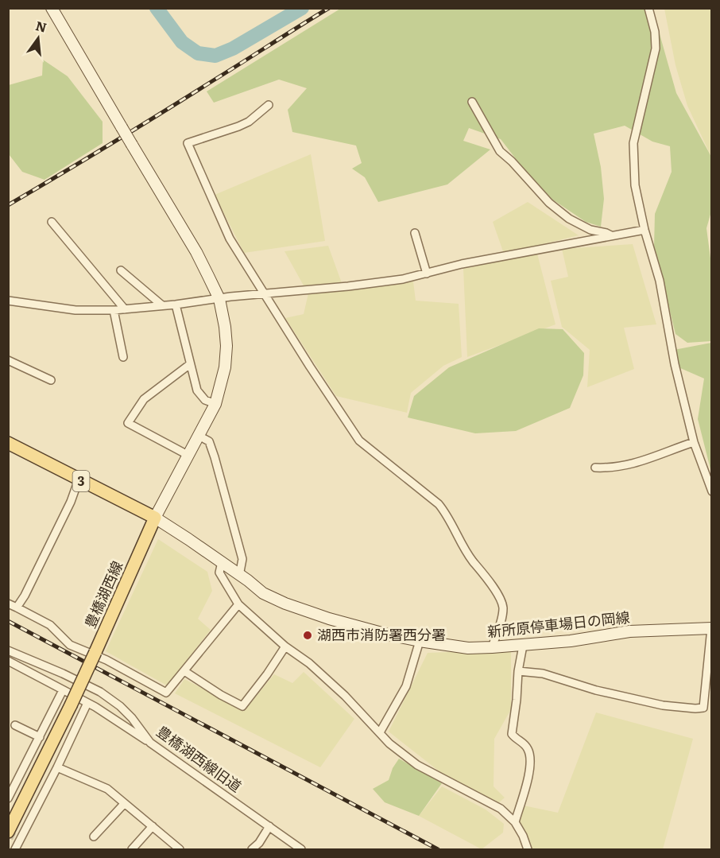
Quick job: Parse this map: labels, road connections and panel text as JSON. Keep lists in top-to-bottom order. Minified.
{"streets":{"main road":["3","豊橋湖西線","新所原停車場日の岡線"],"street":["豊橋湖西線旧道"]},"crossings":[["3","豊橋湖西線"],["3","新所原停車場日の岡線"],["豊橋湖西線","新所原停車場日の岡線"]],"places":["湖西市消防署西分署"],"north":"top"}
